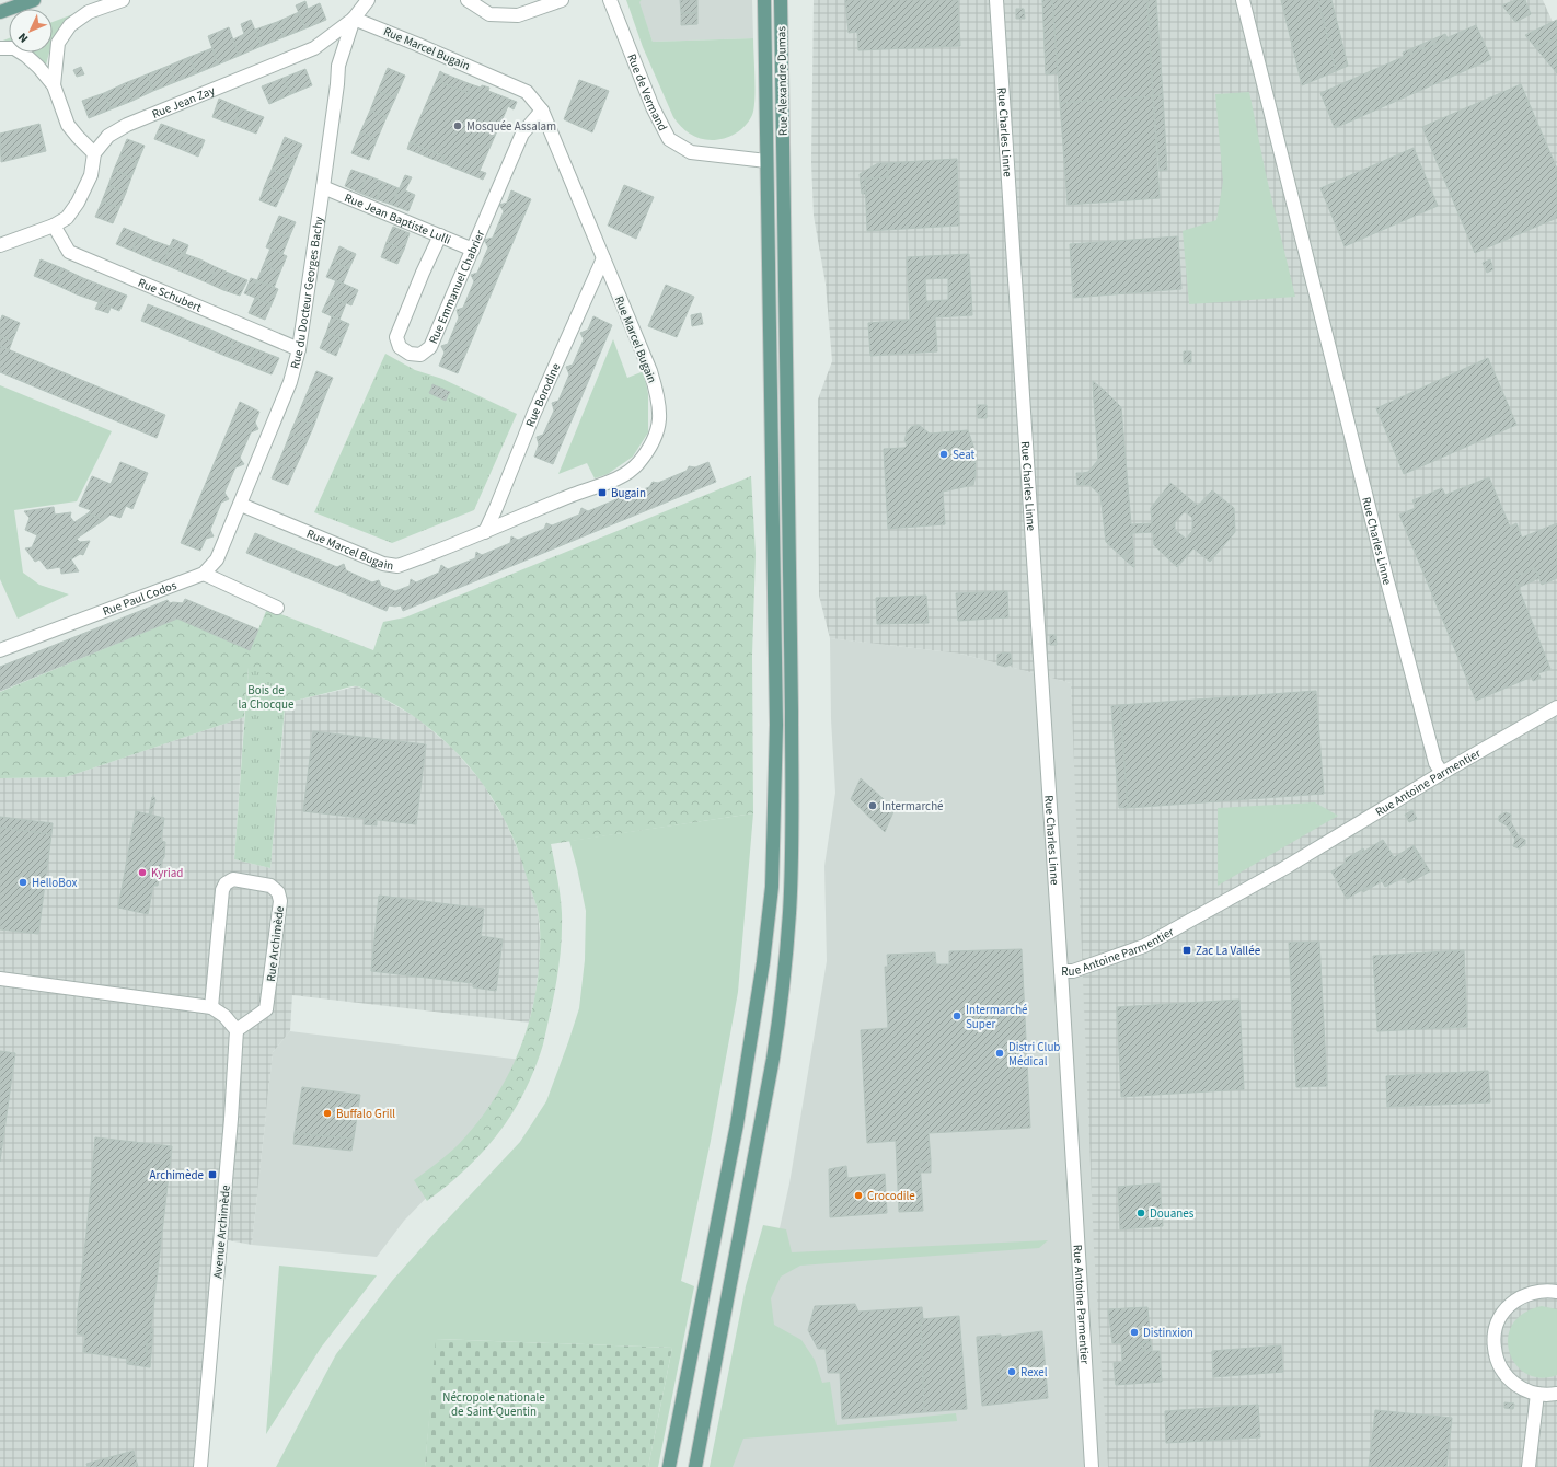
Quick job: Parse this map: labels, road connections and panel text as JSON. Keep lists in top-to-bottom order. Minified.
{"streets":{"main road":["Rue Alexandre Dumas"],"street":["Rue Marcel Bugain","Rue de Vermand","Rue Jean Zay","Rue Charles Linne","Rue Jean Baptiste Lulli","Rue Emmanuel Chabrier","Rue du Docteur Georges Bachy","Rue Schubert","Rue Borodine","Rue Paul Codos","Rue Antoine Parmentier","Rue Archimède","Avenue Archimède"]},"crossings":[["Rue Marcel Bugain","Rue Jean Zay"],["Rue Marcel Bugain","Rue Emmanuel Chabrier"],["Rue Marcel Bugain","Rue du Docteur Georges Bachy"],["Rue Marcel Bugain","Rue Borodine"],["Rue Alexandre Dumas","Rue de Vermand"],["Rue Jean Zay","Rue du Docteur Georges Bachy"],["Rue Charles Linne","Rue Antoine Parmentier"],["Rue Jean Baptiste Lulli","Rue Emmanuel Chabrier"],["Rue Jean Baptiste Lulli","Rue du Docteur Georges Bachy"],["Rue du Docteur Georges Bachy","Rue Schubert"],["Rue du Docteur Georges Bachy","Rue Paul Codos"],["Rue Archimède","Avenue Archimède"]],"parks":["Bois de la Chocque","Nécropole nationale de Saint-Quentin"],"places":{"other":["Mosquée Assalam","Seat","Intermarché","Kyriad","HelloBox","Intermarché Super","Distri Club Médical","Buffalo Grill","Crocodile","Douanes","Distinxion","Rexel"],"transit":["Bugain","Zac La Vallée","Archimède"]},"north":"bottom left"}
